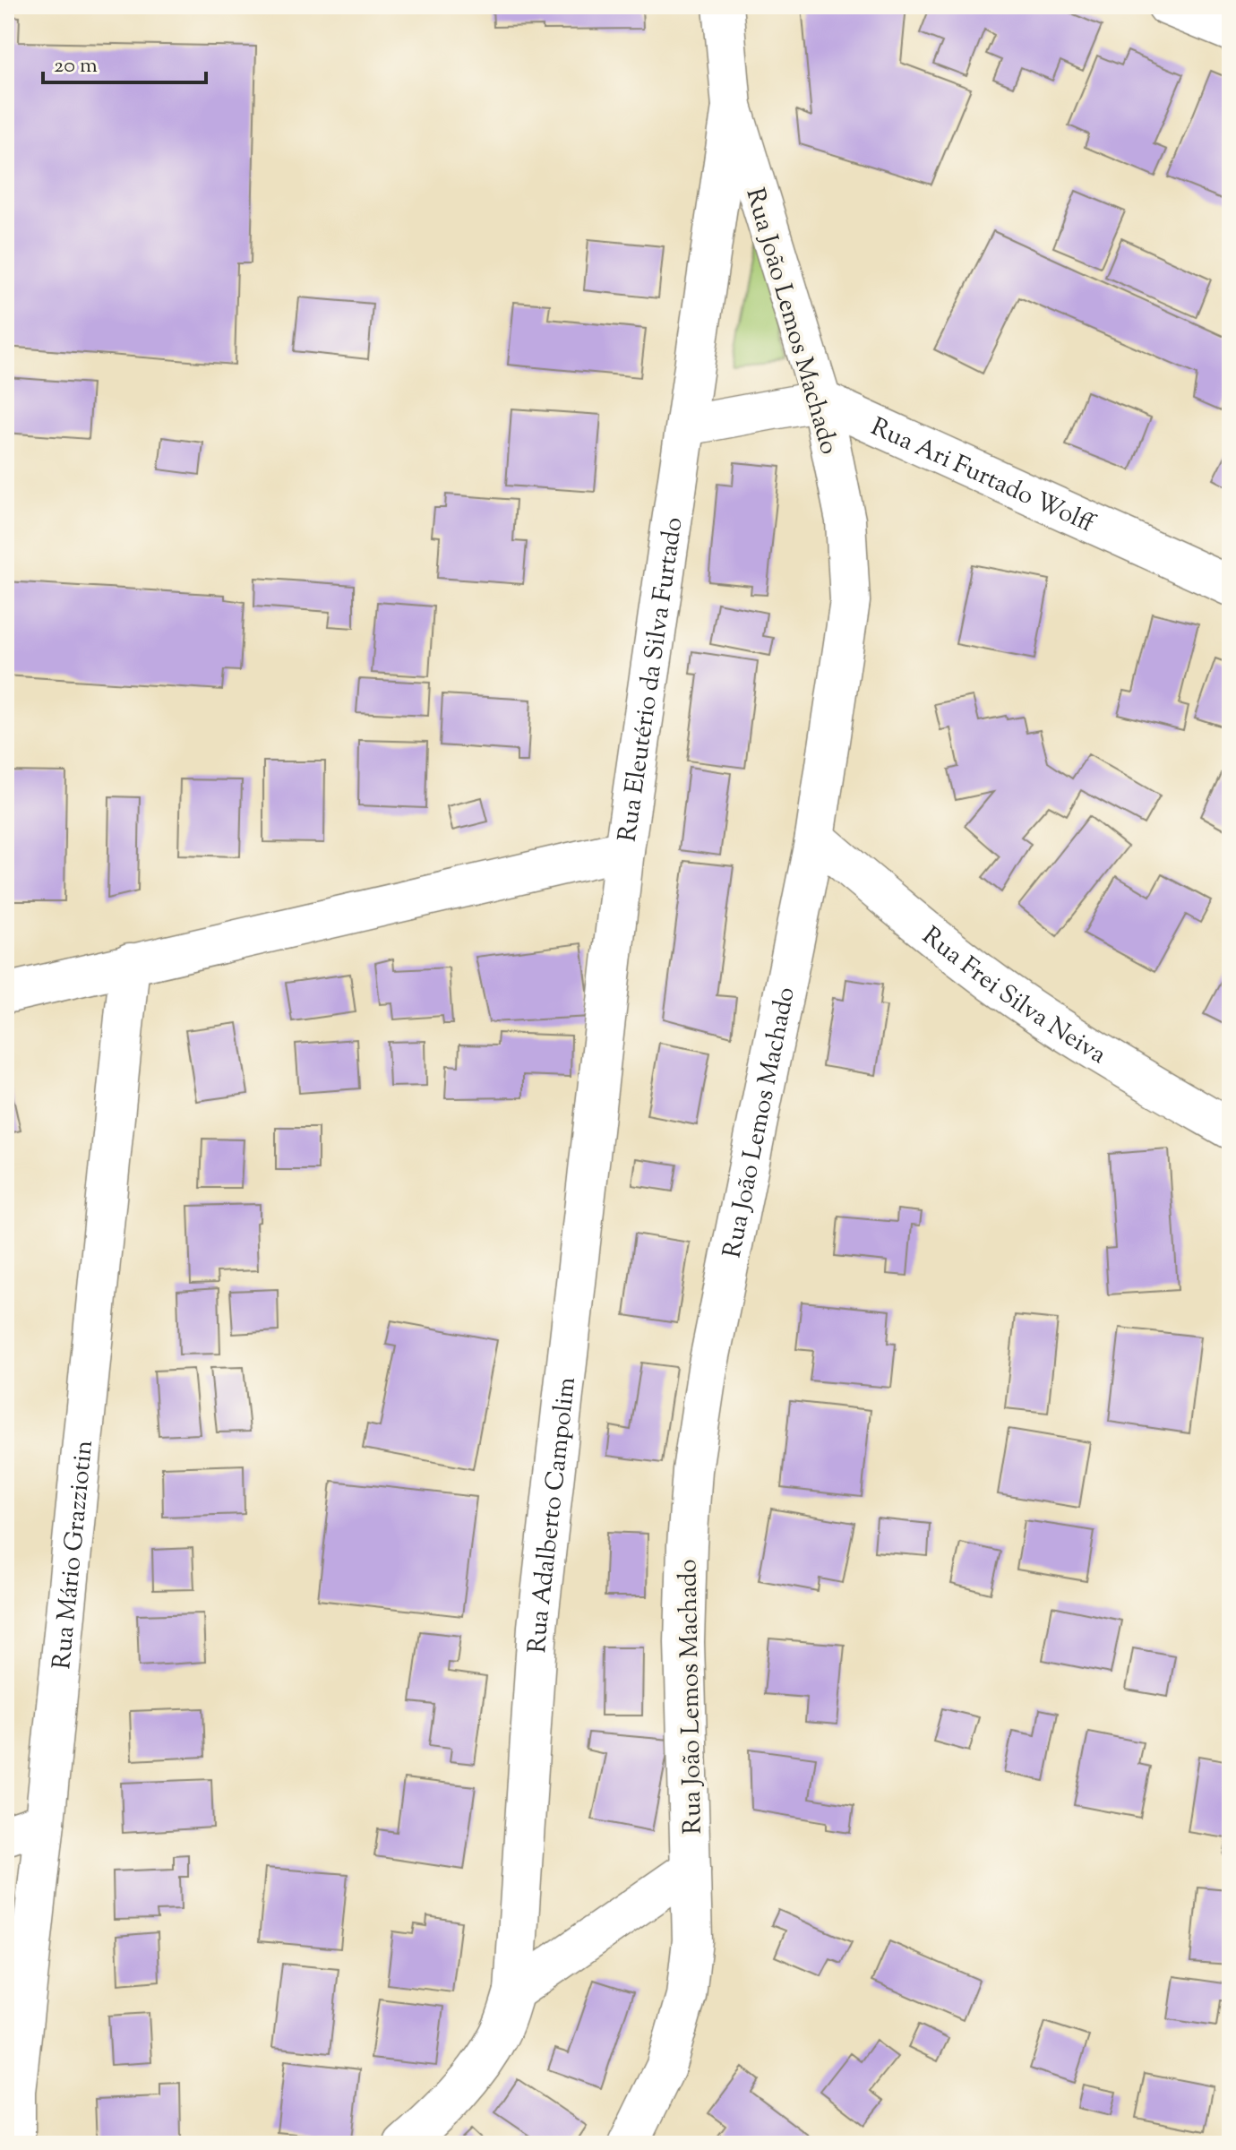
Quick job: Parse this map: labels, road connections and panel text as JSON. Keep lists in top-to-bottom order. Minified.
{"streets":{"street":["Rua João Lemos Machado","Rua Ari Furtado Wolff","Rua Eleutério da Silva Furtado","Rua Frei Silva Neiva","Rua Adalberto Campolim","Rua Mário Grazziotin"]},"crossings":[["Rua João Lemos Machado","Rua Ari Furtado Wolff"],["Rua João Lemos Machado","Rua Eleutério da Silva Furtado"],["Rua João Lemos Machado","Rua Frei Silva Neiva"],["Rua Eleutério da Silva Furtado","Rua Adalberto Campolim"],["Rua Eleutério da Silva Furtado","Rua Mário Grazziotin"]],"scale_bar":"20 m"}
